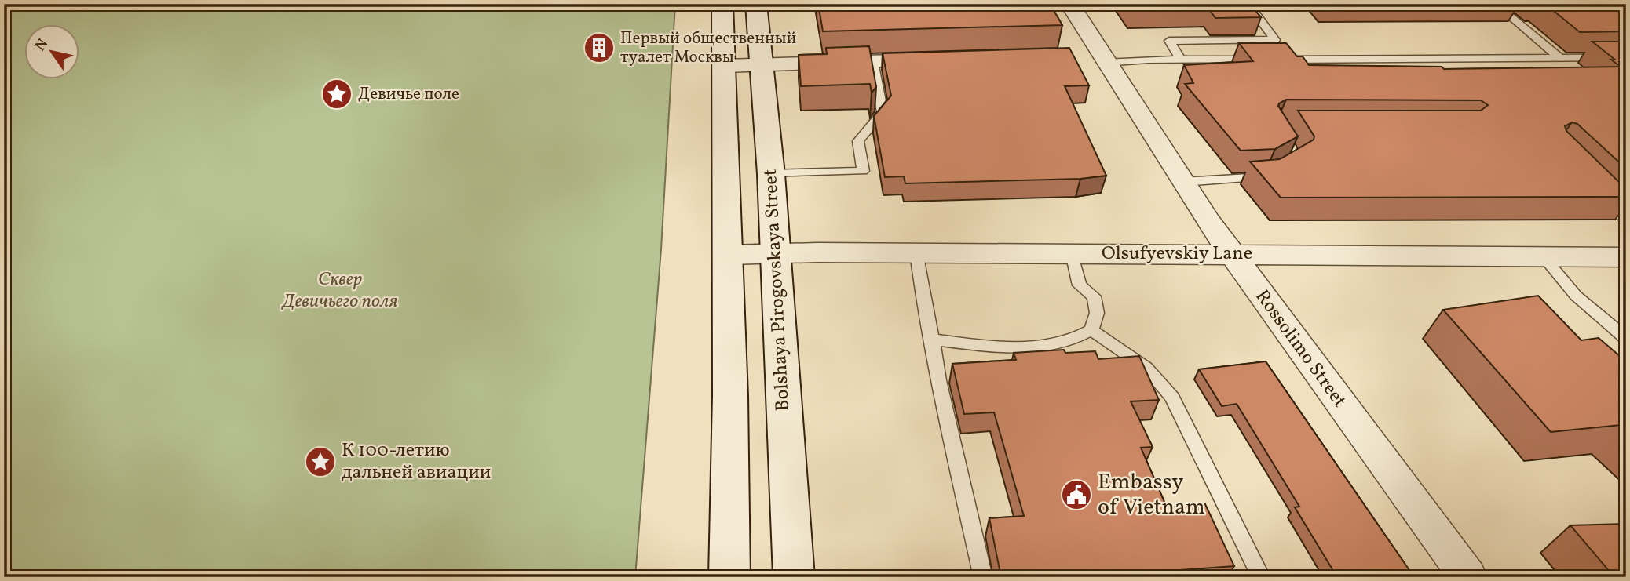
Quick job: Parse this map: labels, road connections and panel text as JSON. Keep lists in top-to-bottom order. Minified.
{"streets":{"main road":["Bolshaya Pirogovskaya Street"],"street":["Olsufyevskiy Lane","Rossolimo Street"]},"crossings":[["Olsufyevskiy Lane","Bolshaya Pirogovskaya Street"],["Olsufyevskiy Lane","Rossolimo Street"]],"parks":["Сквер Девичьего поля"],"places":{"building":["Первый общественный туалет Москвы"],"place":["Девичье поле","К 100-летию дальней авиации"],"public building":["Embassy of Vietnam"]},"north":"top left"}
